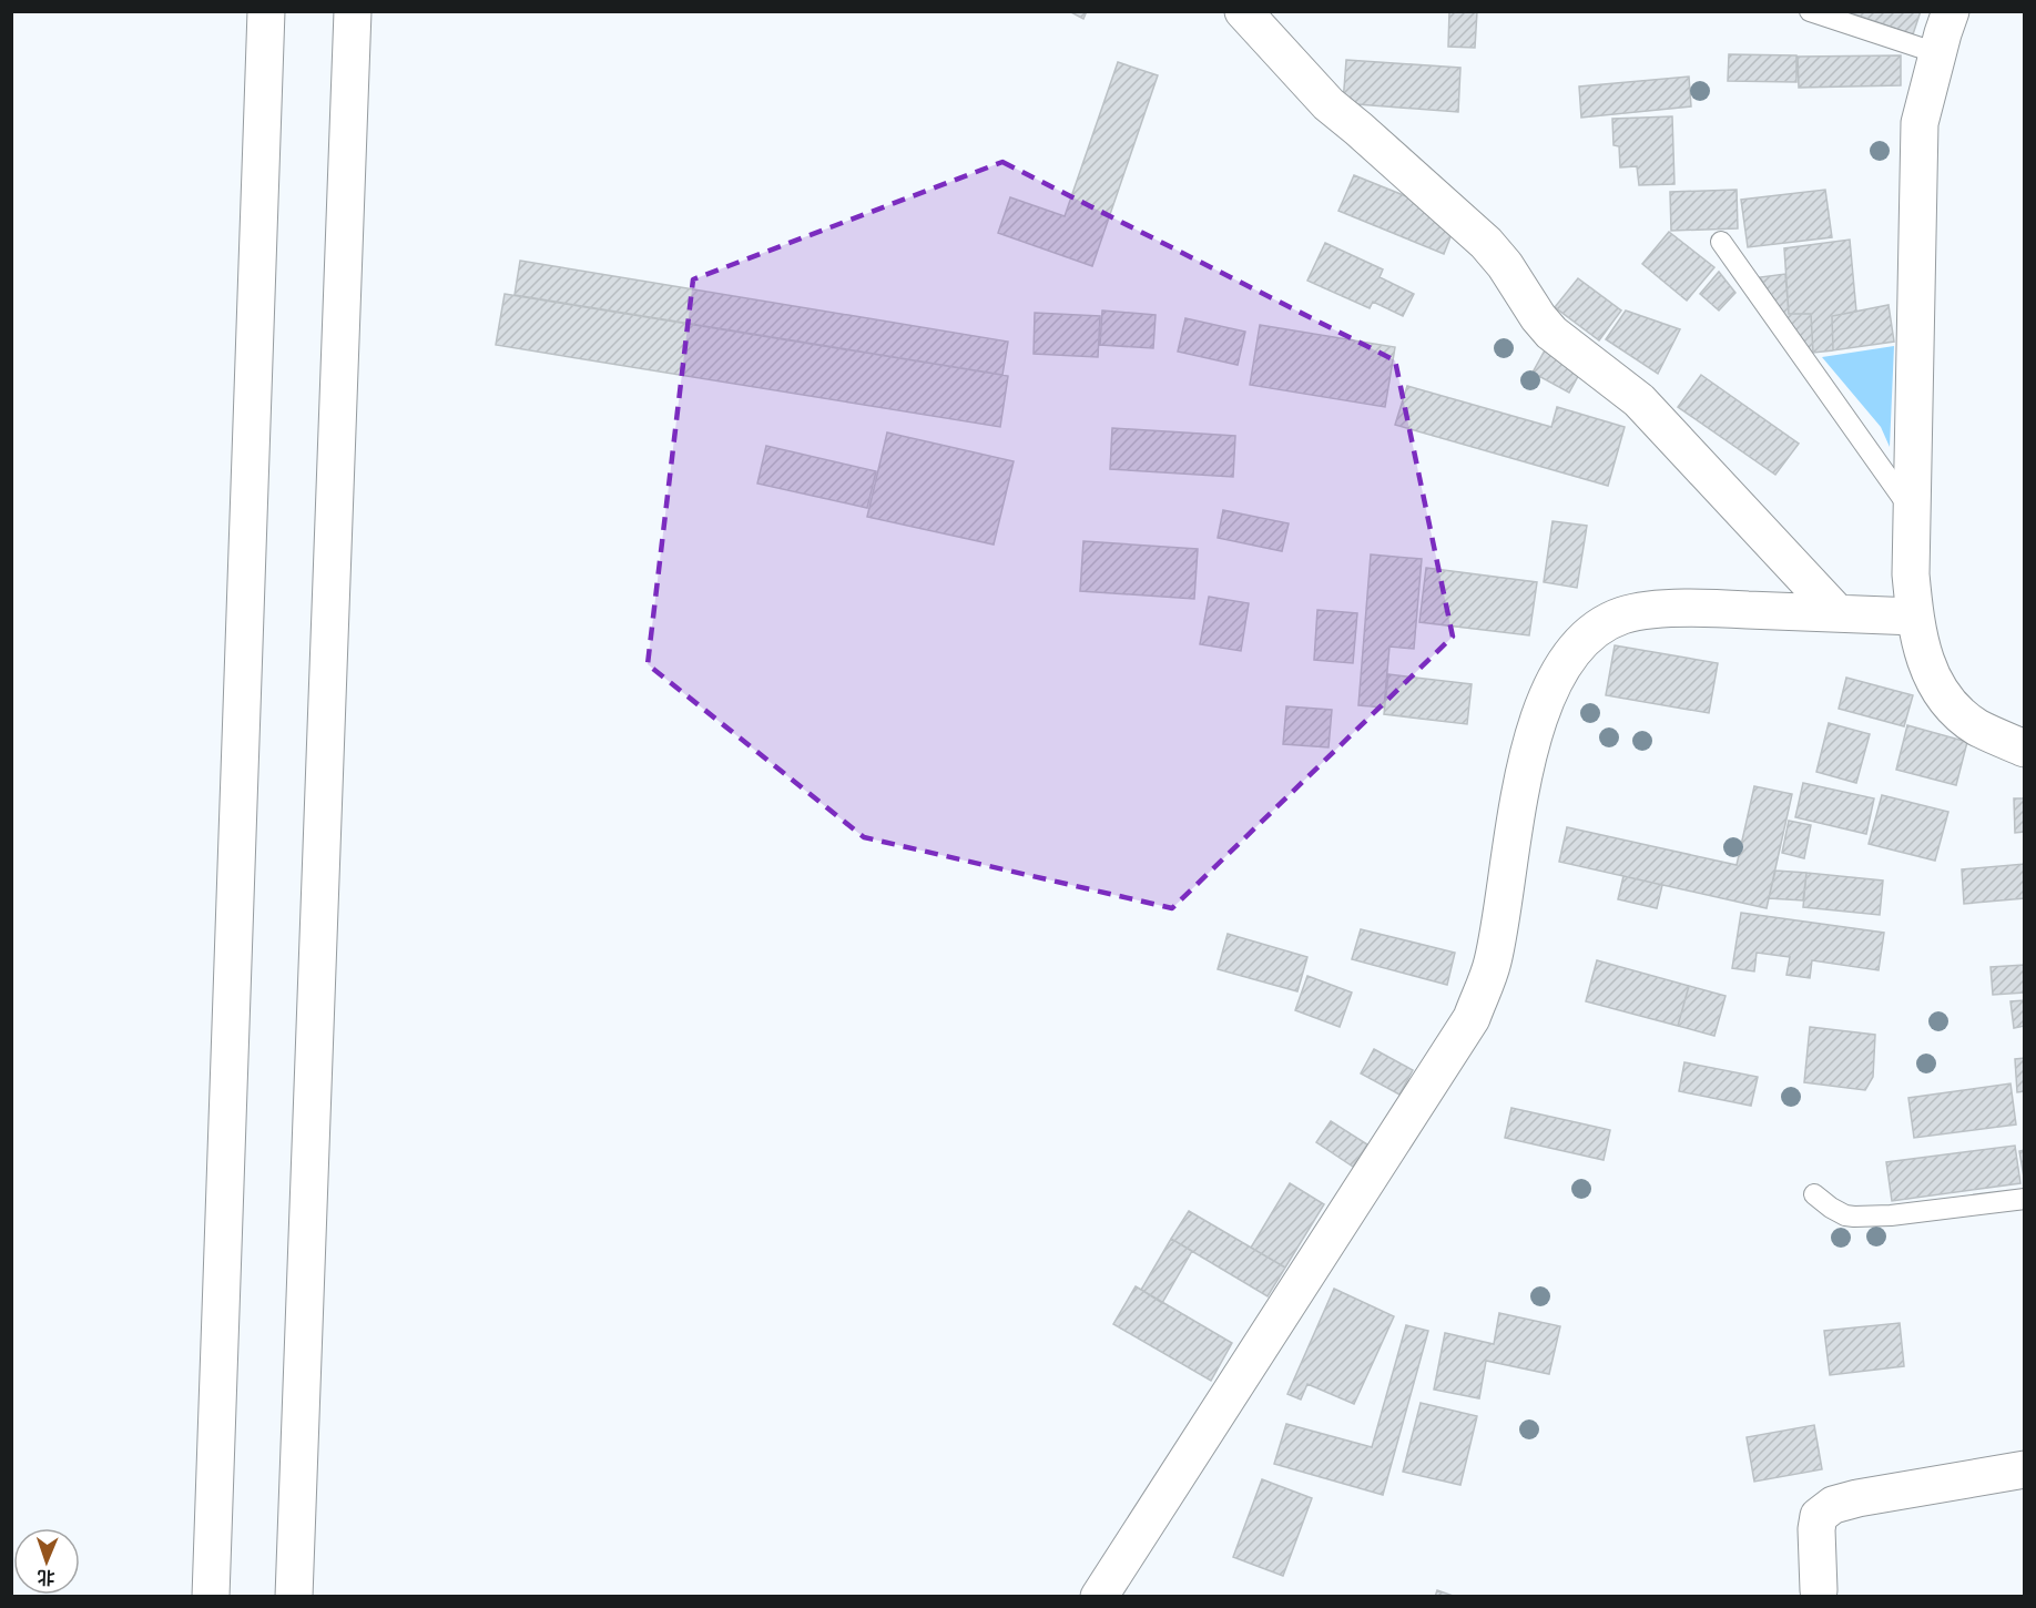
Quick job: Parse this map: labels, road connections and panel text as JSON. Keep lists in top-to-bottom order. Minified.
{"north":"bottom"}
